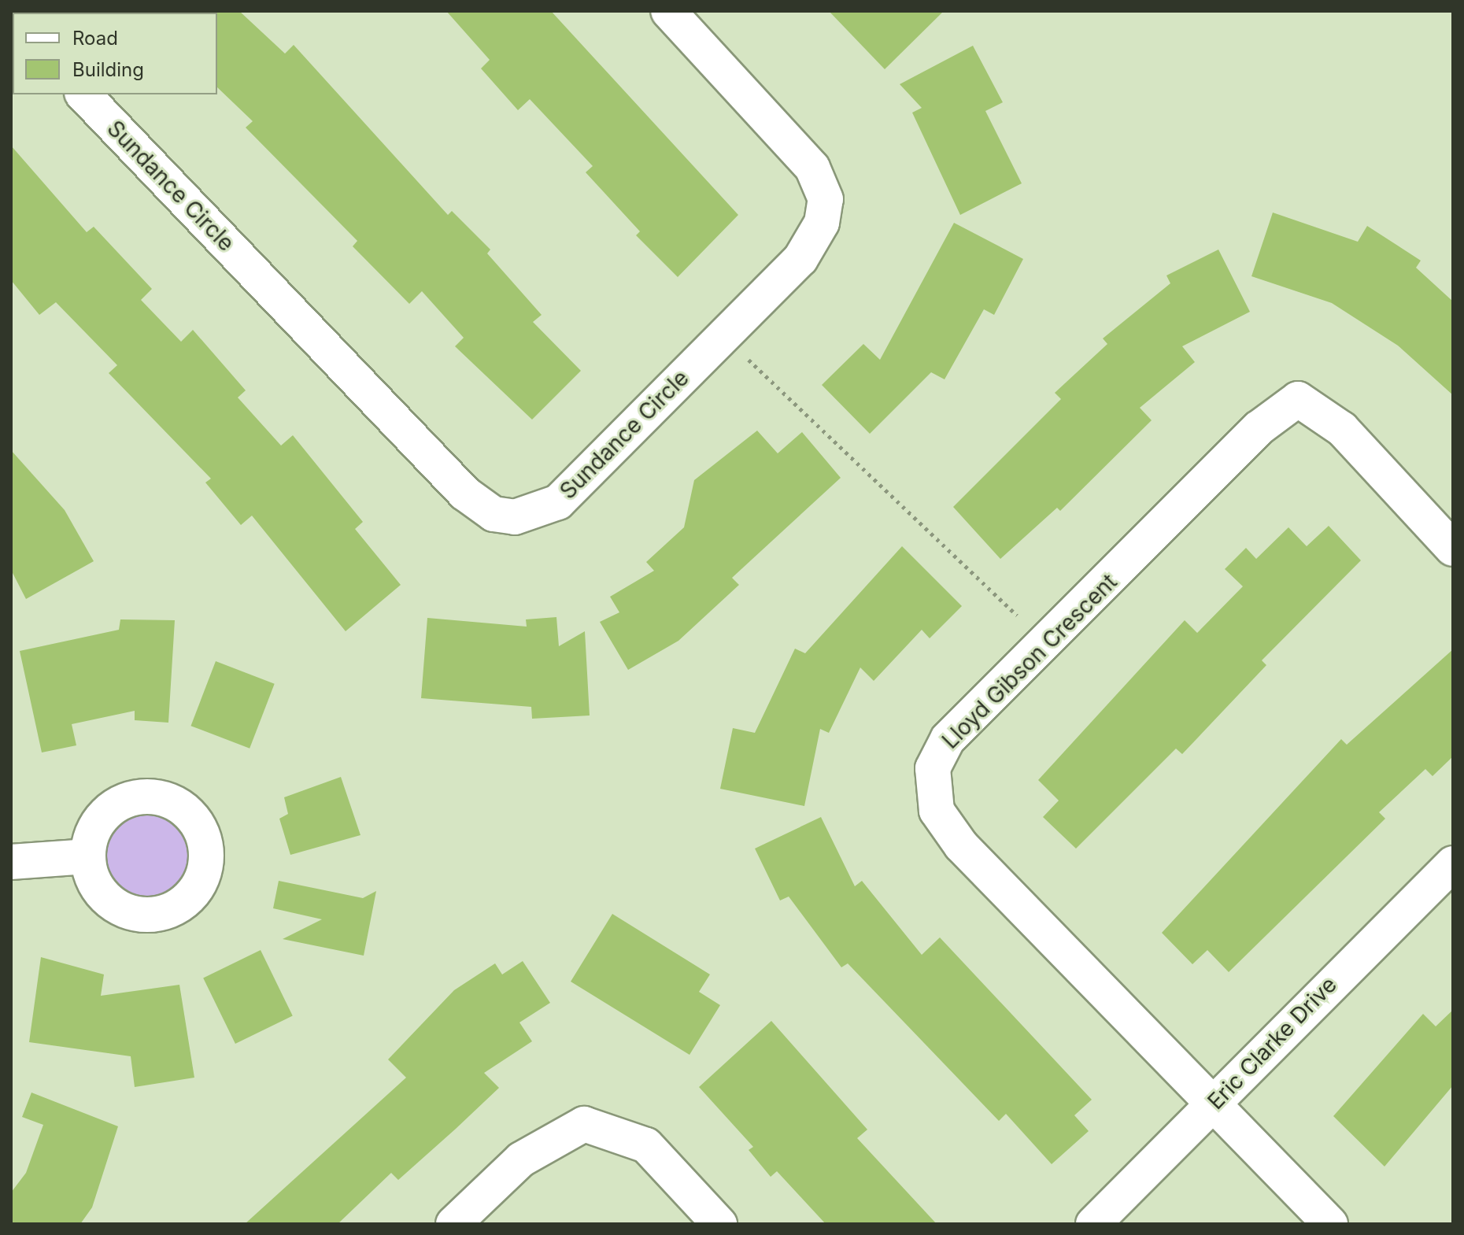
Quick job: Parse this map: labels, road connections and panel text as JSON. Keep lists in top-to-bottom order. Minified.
{"streets":{"street":["Sundance Circle","Lloyd Gibson Crescent","Eric Clarke Drive"]},"crossings":[["Lloyd Gibson Crescent","Eric Clarke Drive"]],"legend":["Road","Building"]}
